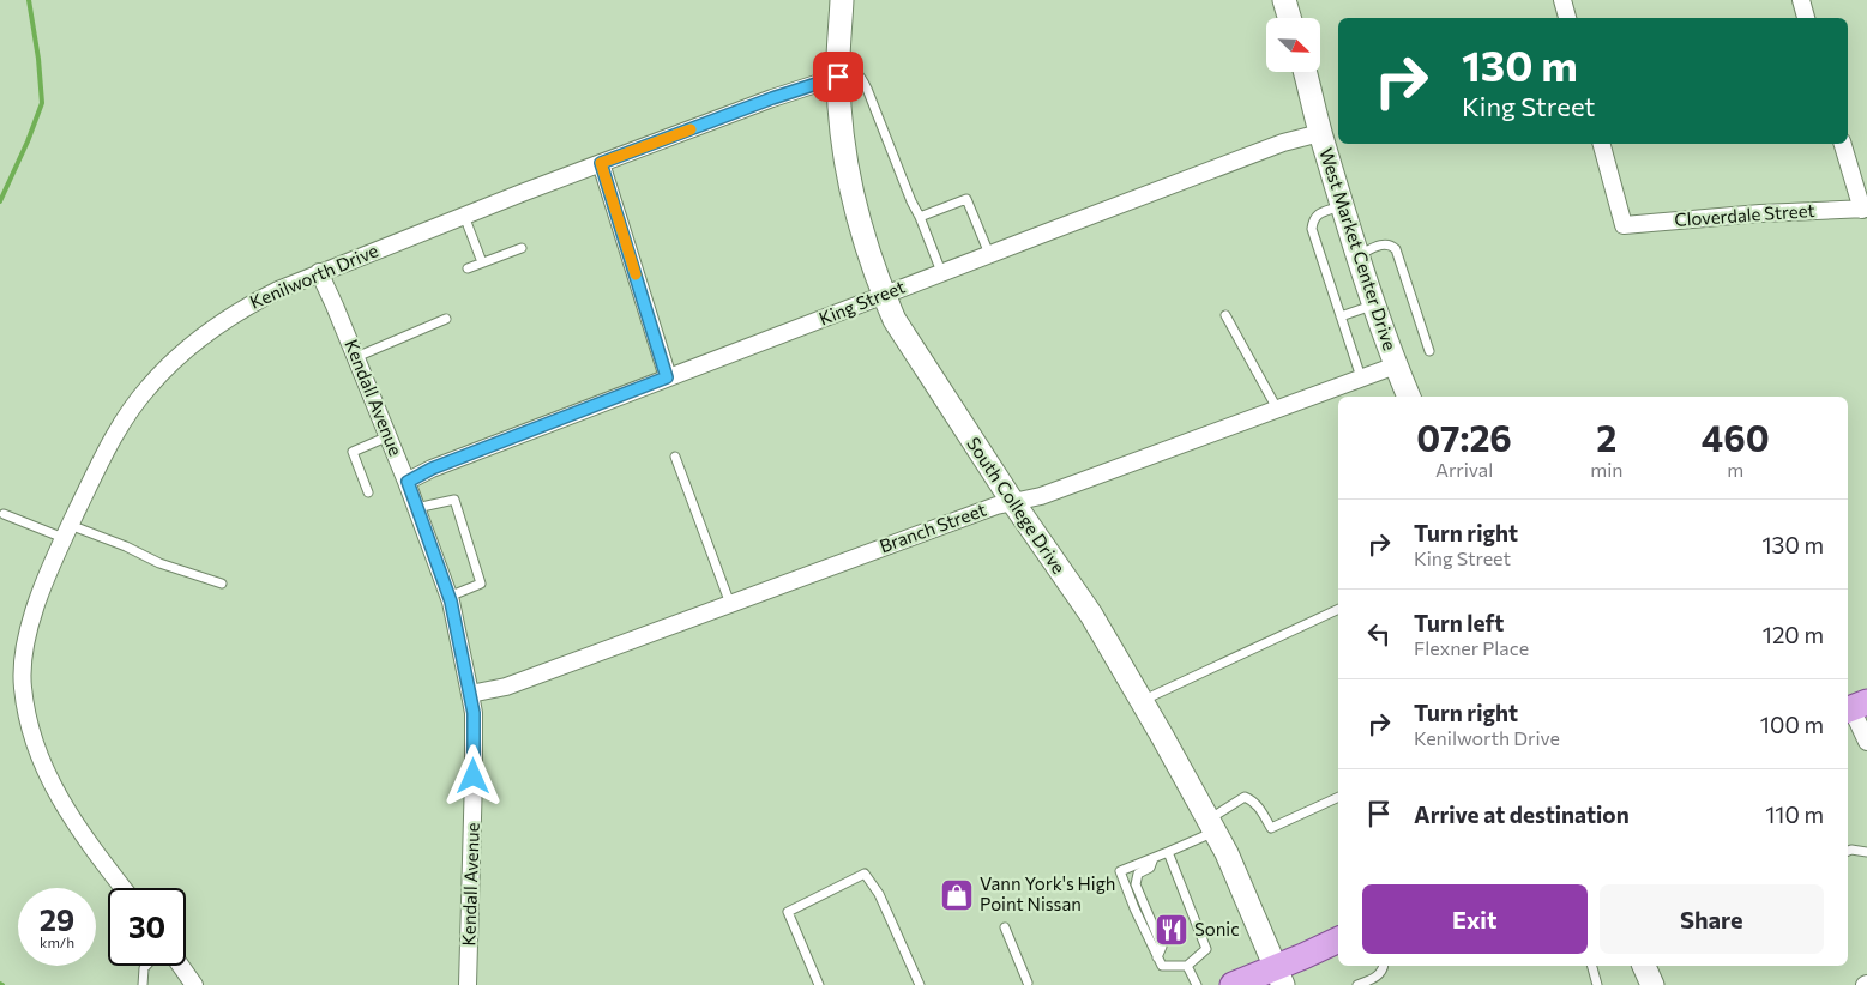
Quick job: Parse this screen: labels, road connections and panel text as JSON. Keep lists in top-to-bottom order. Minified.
{"streets":{"main road":["West Market Center Drive","South College Drive"],"street":["Cloverdale Street","Kenilworth Drive","King Street","Kendall Avenue","Branch Street"]},"crossings":[["West Market Center Drive","King Street"],["West Market Center Drive","Branch Street"],["Kenilworth Drive","Kendall Avenue"],["Kenilworth Drive","South College Drive"],["King Street","Kendall Avenue"],["King Street","South College Drive"],["Kendall Avenue","Branch Street"],["South College Drive","Branch Street"]],"places":{"shop":["Vann York's High Point Nissan"],"restaurant":["Sonic"]},"north":"bottom right","page":{"turn":["130 m","King Street"],"eta":["07:26","Arrival","2","min","460","m"],"list":[{"name":"Turn right","note":"King Street","value":"130 m"},{"name":"Turn left","note":"Flexner Place","value":"120 m"},{"name":"Turn right","note":"Kenilworth Drive","value":"100 m"},{"name":"Arrive at destination","value":"110 m"}],"buttons":["Exit","Share"],"speed":"29 km/h","limit":"30"}}
